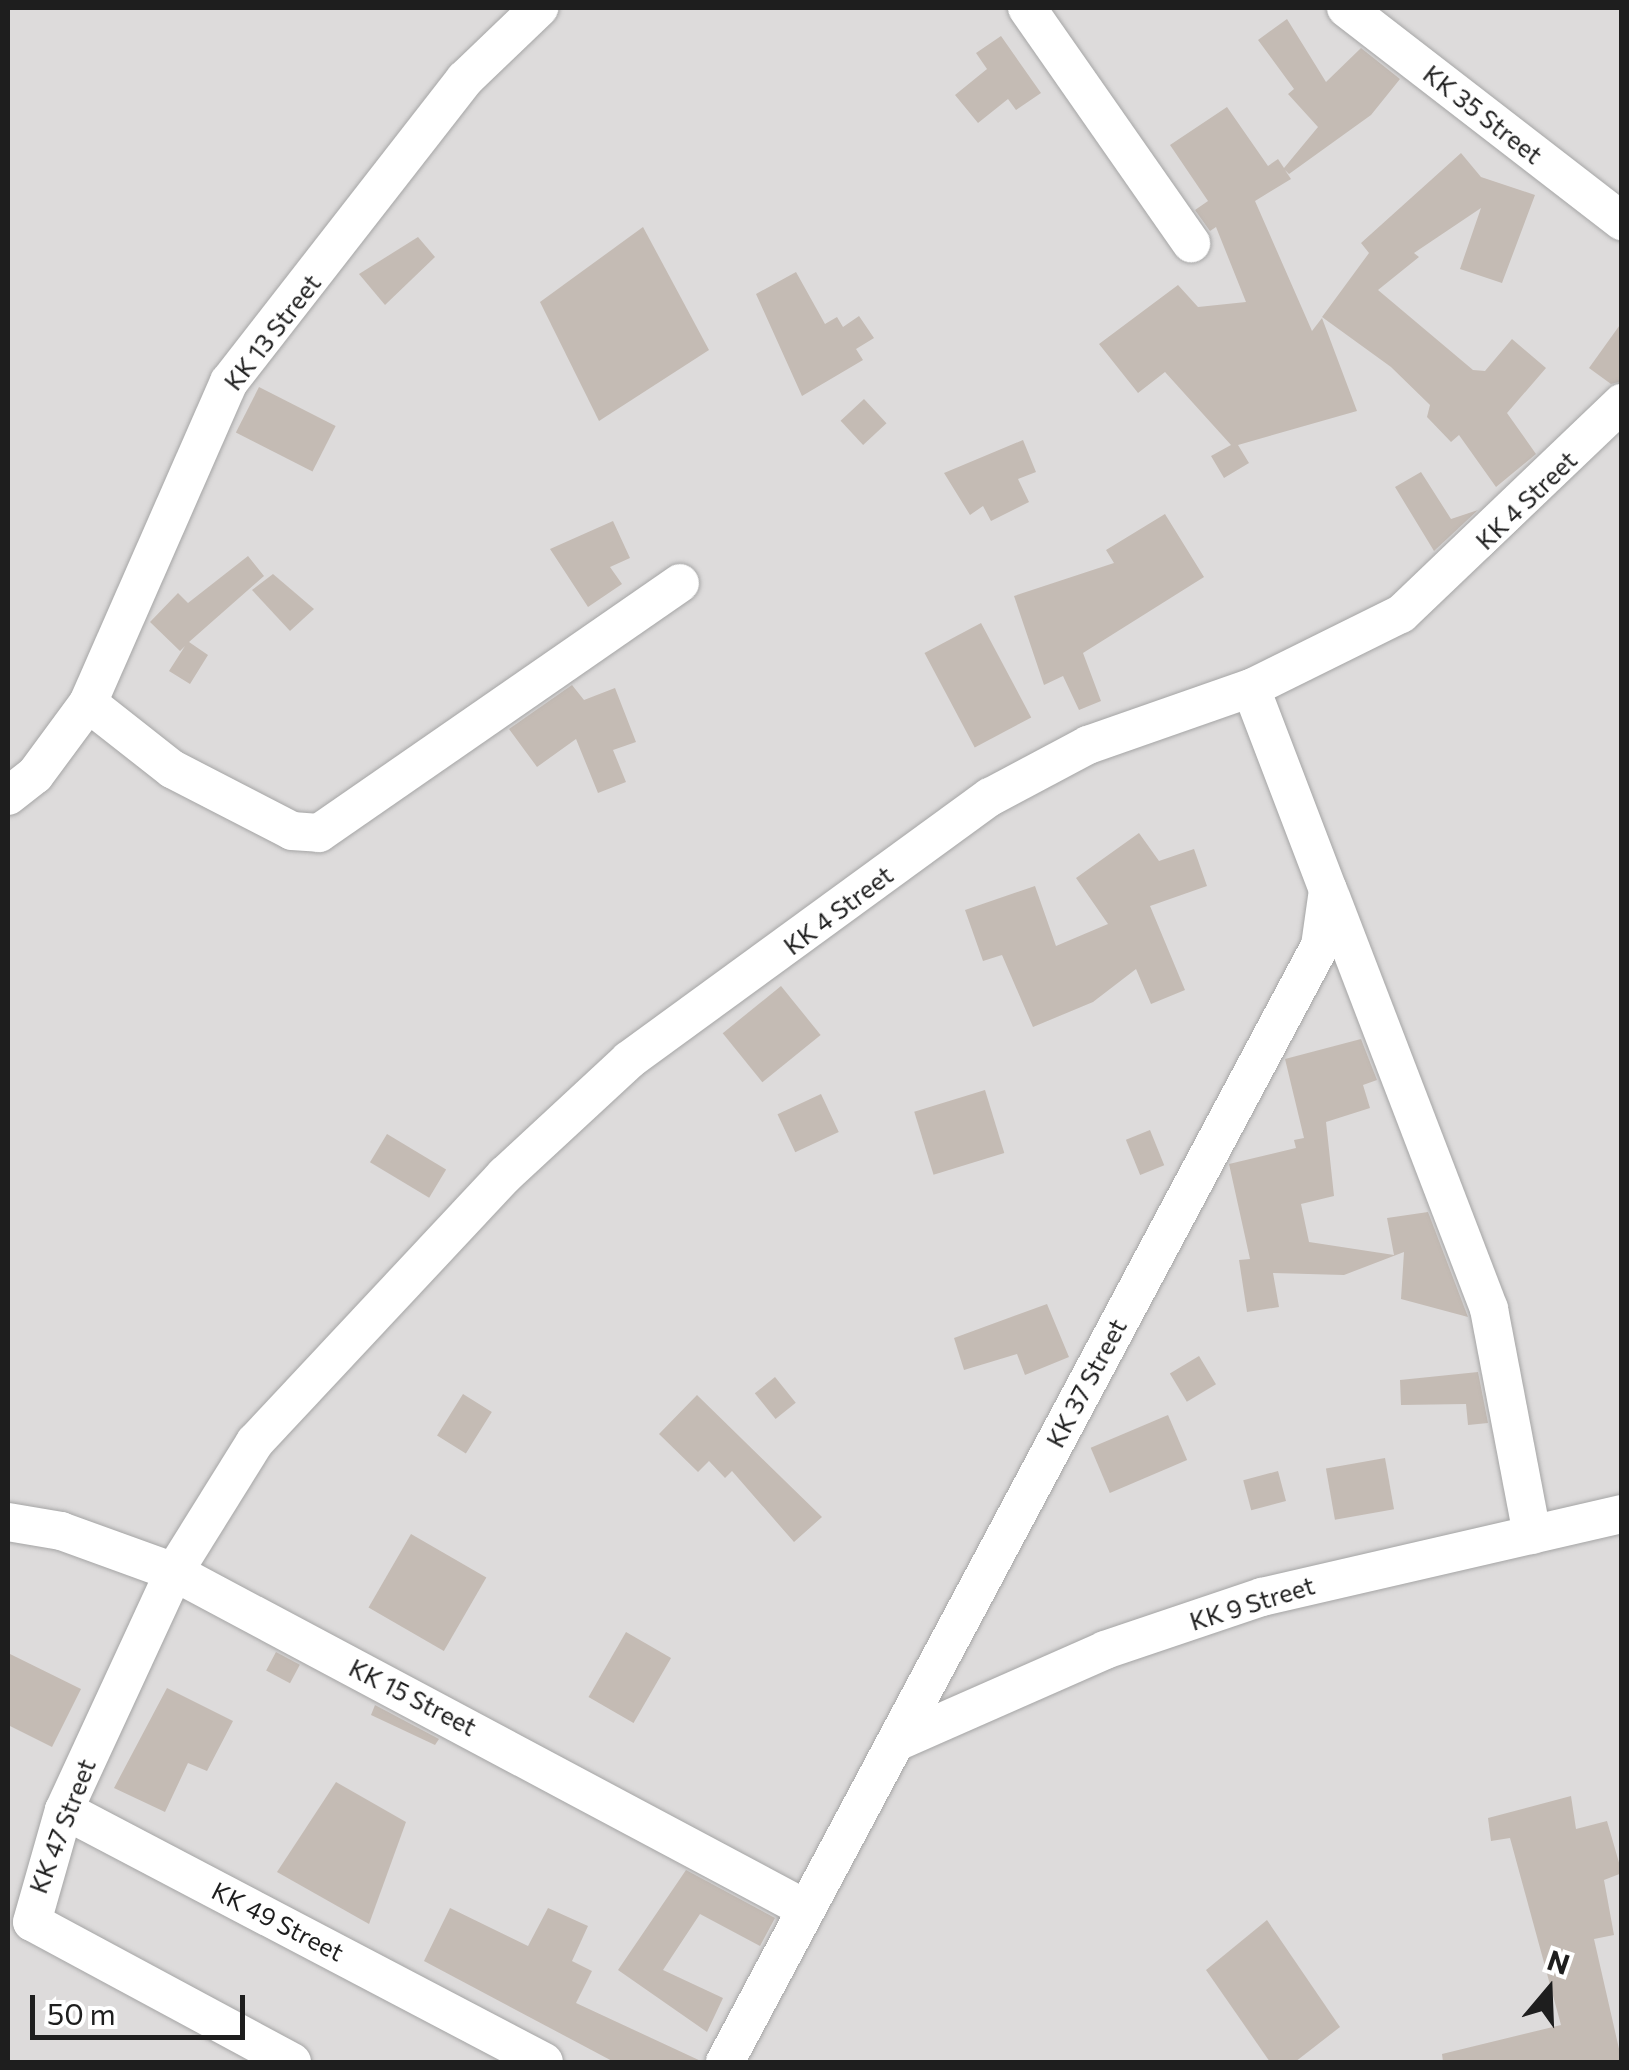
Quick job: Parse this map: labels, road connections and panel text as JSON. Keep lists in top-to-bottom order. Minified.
{"streets":{"street":["KK 35 Street","KK 13 Street","KK 4 Street","KK 37 Street","KK 9 Street","KK 15 Street","KK 47 Street","KK 49 Street"]},"crossings":[["KK 4 Street","KK 15 Street"],["KK 4 Street","KK 47 Street"],["KK 37 Street","KK 9 Street"],["KK 37 Street","KK 15 Street"],["KK 15 Street","KK 47 Street"],["KK 47 Street","KK 49 Street"]],"scale_bar":"50 m","north":"top"}
